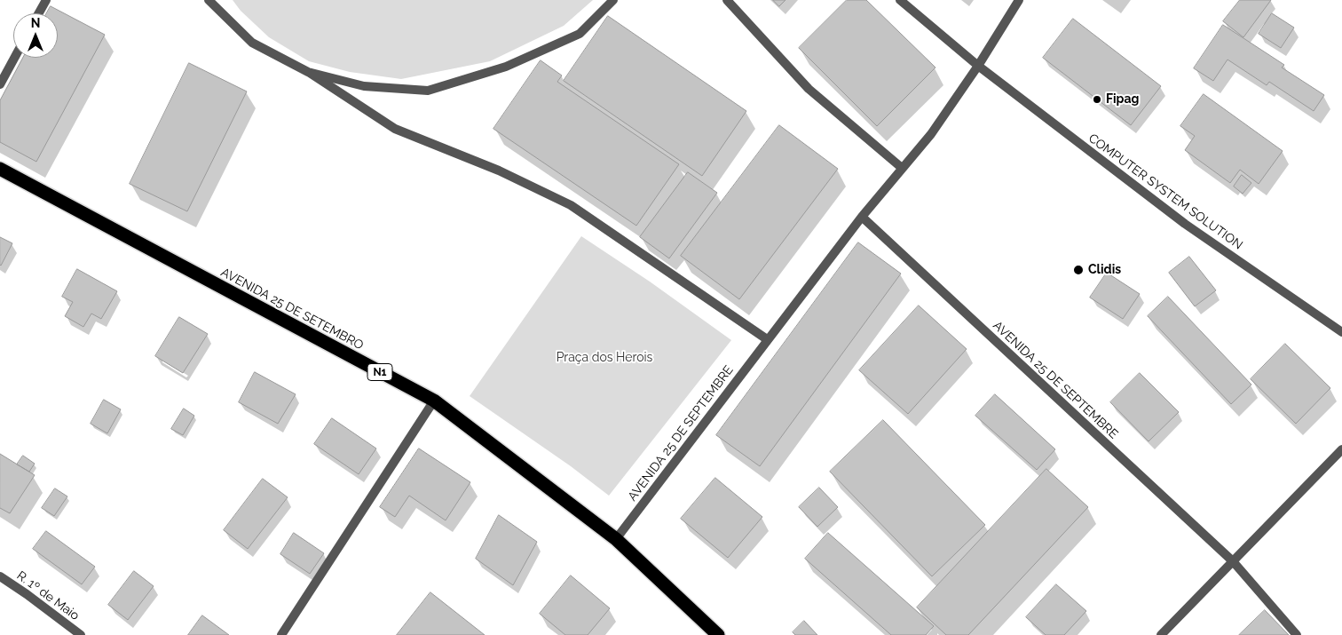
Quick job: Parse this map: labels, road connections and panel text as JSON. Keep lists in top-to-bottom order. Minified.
{"streets":{"highway":["AVENIDA 25 DE SETEMBRO","N1"],"street":["COMPUTER SYSTEM SOLUTION","AVENIDA 25 DE SEPTEMBRE","R. 1º de Maio"]},"crossings":[["COMPUTER SYSTEM SOLUTION","AVENIDA 25 DE SEPTEMBRE"],["AVENIDA 25 DE SETEMBRO","AVENIDA 25 DE SEPTEMBRE"]],"parks":["Praça dos Herois"],"places":["Fipag","Clidis"],"north":"top"}
